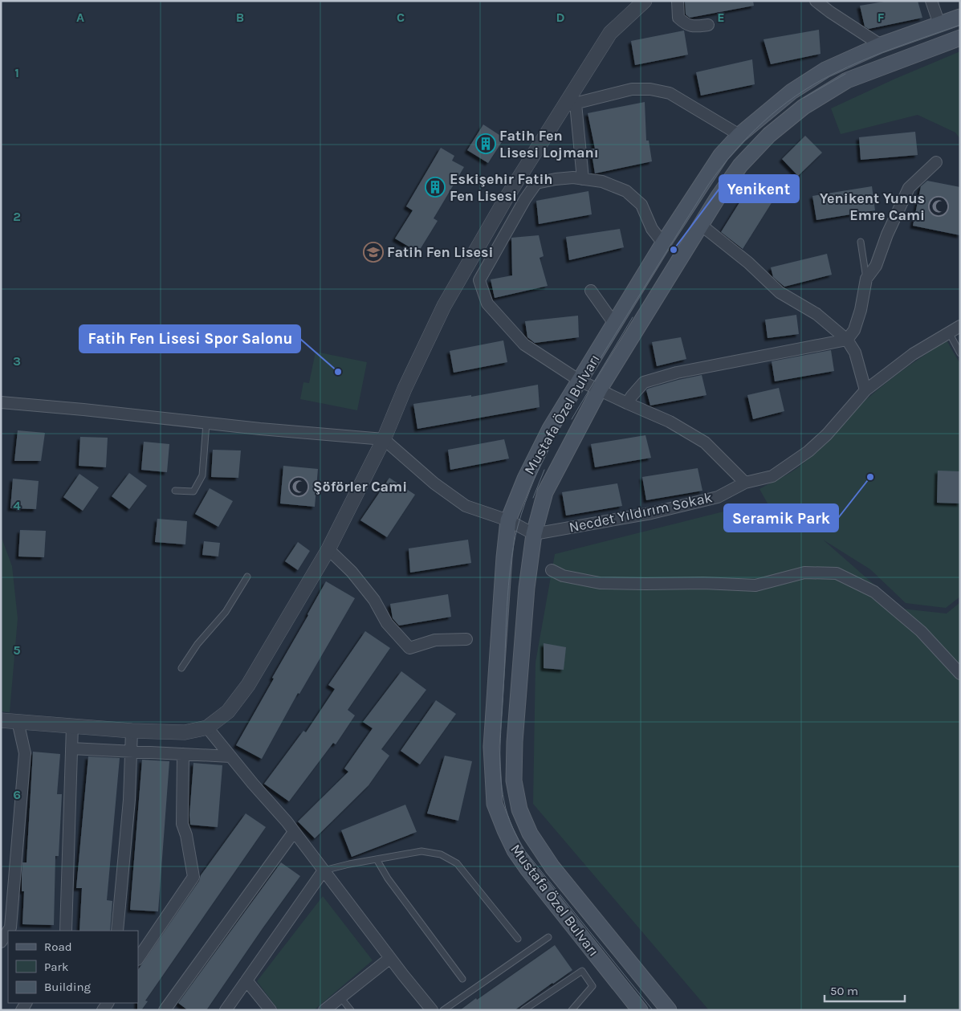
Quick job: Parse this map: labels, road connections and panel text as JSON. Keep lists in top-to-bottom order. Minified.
{"streets":{"main road":["Mustafa Özel Bulvarı"],"street":["Necdet Yıldırım Sokak"]},"crossings":[["Mustafa Özel Bulvarı","Necdet Yıldırım Sokak"]],"places":{"building":["Fatih Fen Lisesi Lojmanı","Eskişehir Fatih Fen Lisesi"],"mosque":["Yenikent Yunus Emre Cami","Şöförler Cami"],"other":["Yenikent","Fatih Fen Lisesi Spor Salonu","Seramik Park"],"school or university":["Fatih Fen Lisesi"]},"legend":["Road","Park","Building"],"scale_bar":"50 m","grid":{"columns":["A","B","C","D","E","F"],"rows":["1","2","3","4","5","6"]}}
